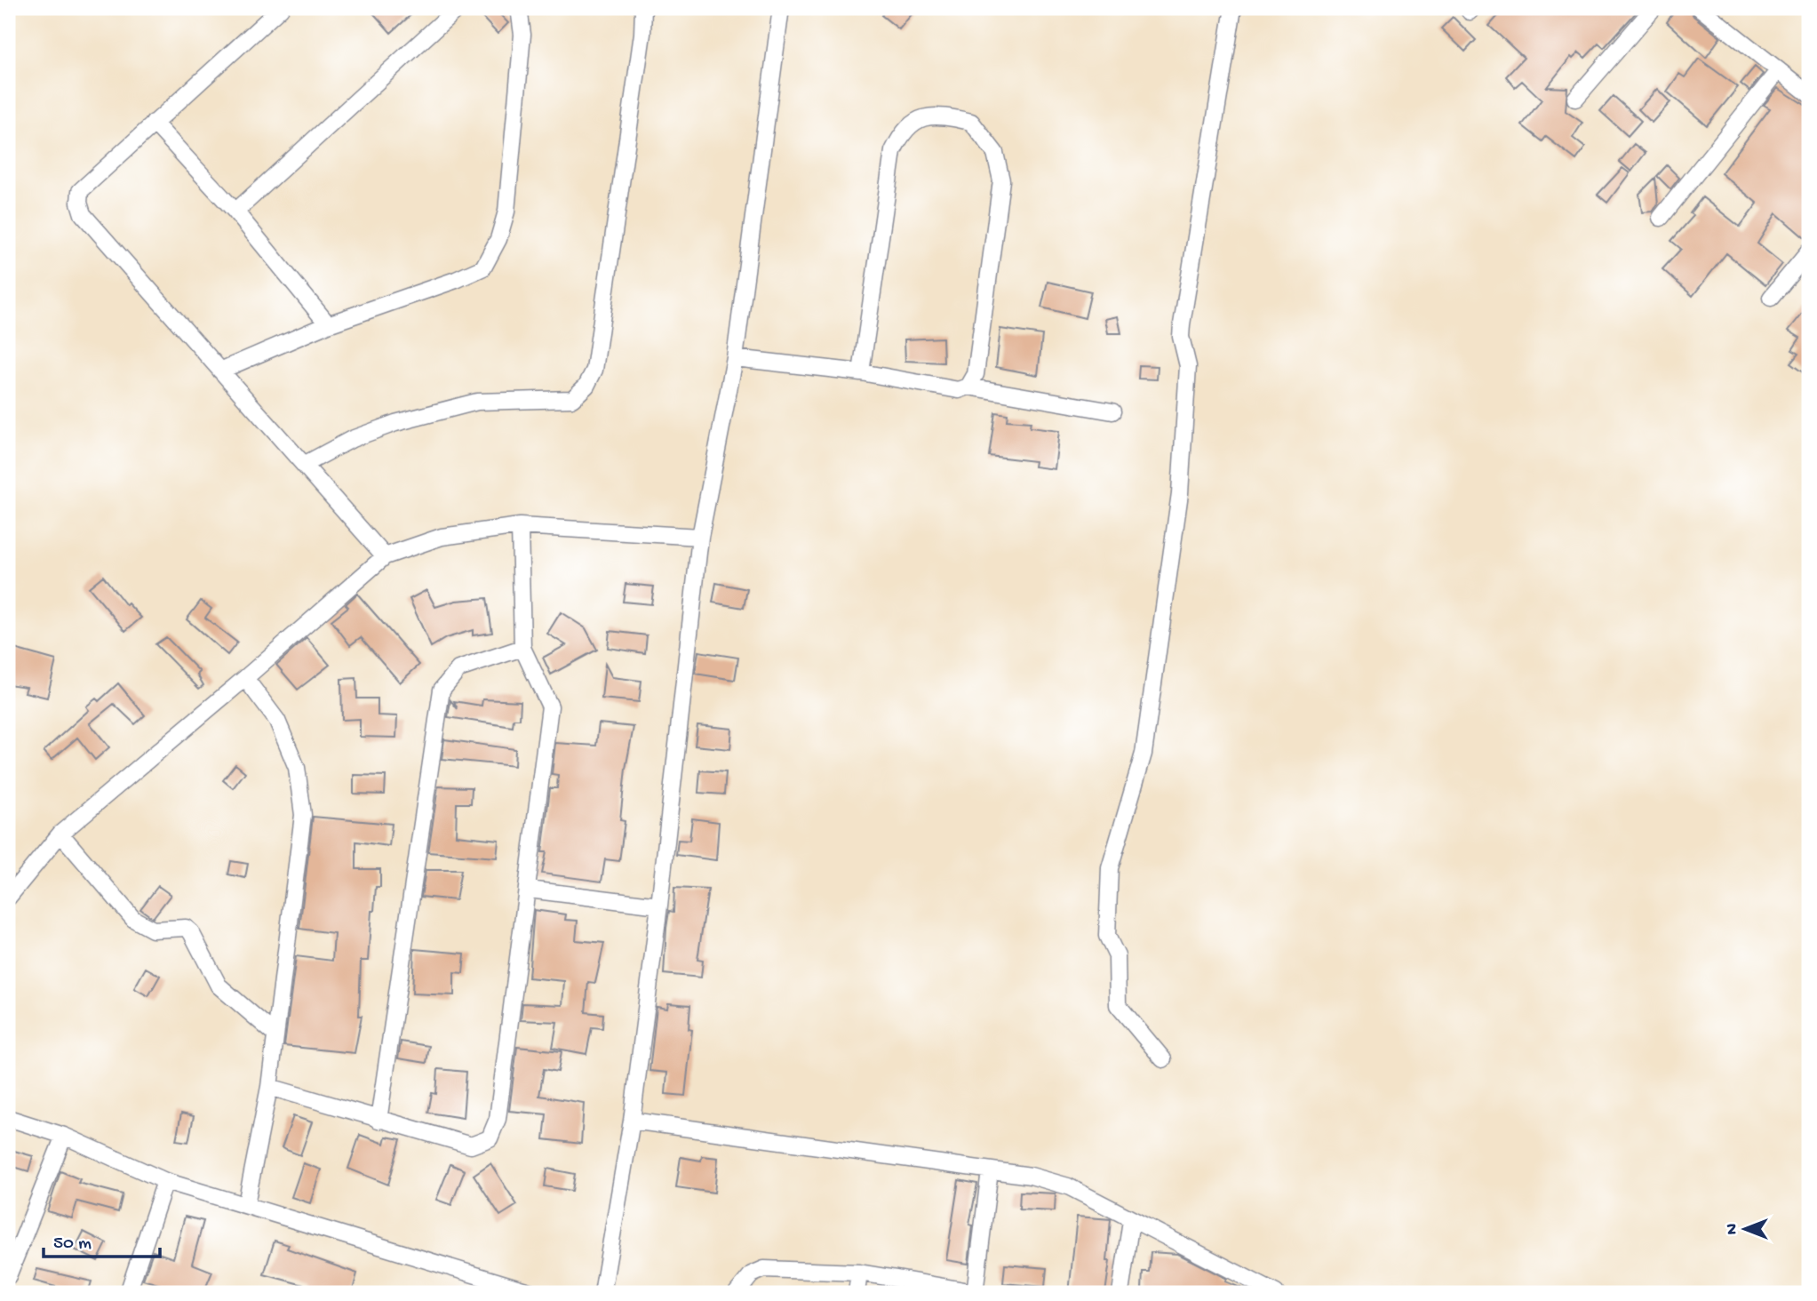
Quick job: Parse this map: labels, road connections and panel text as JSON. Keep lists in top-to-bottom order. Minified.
{"scale_bar":"50 m","north":"left"}
